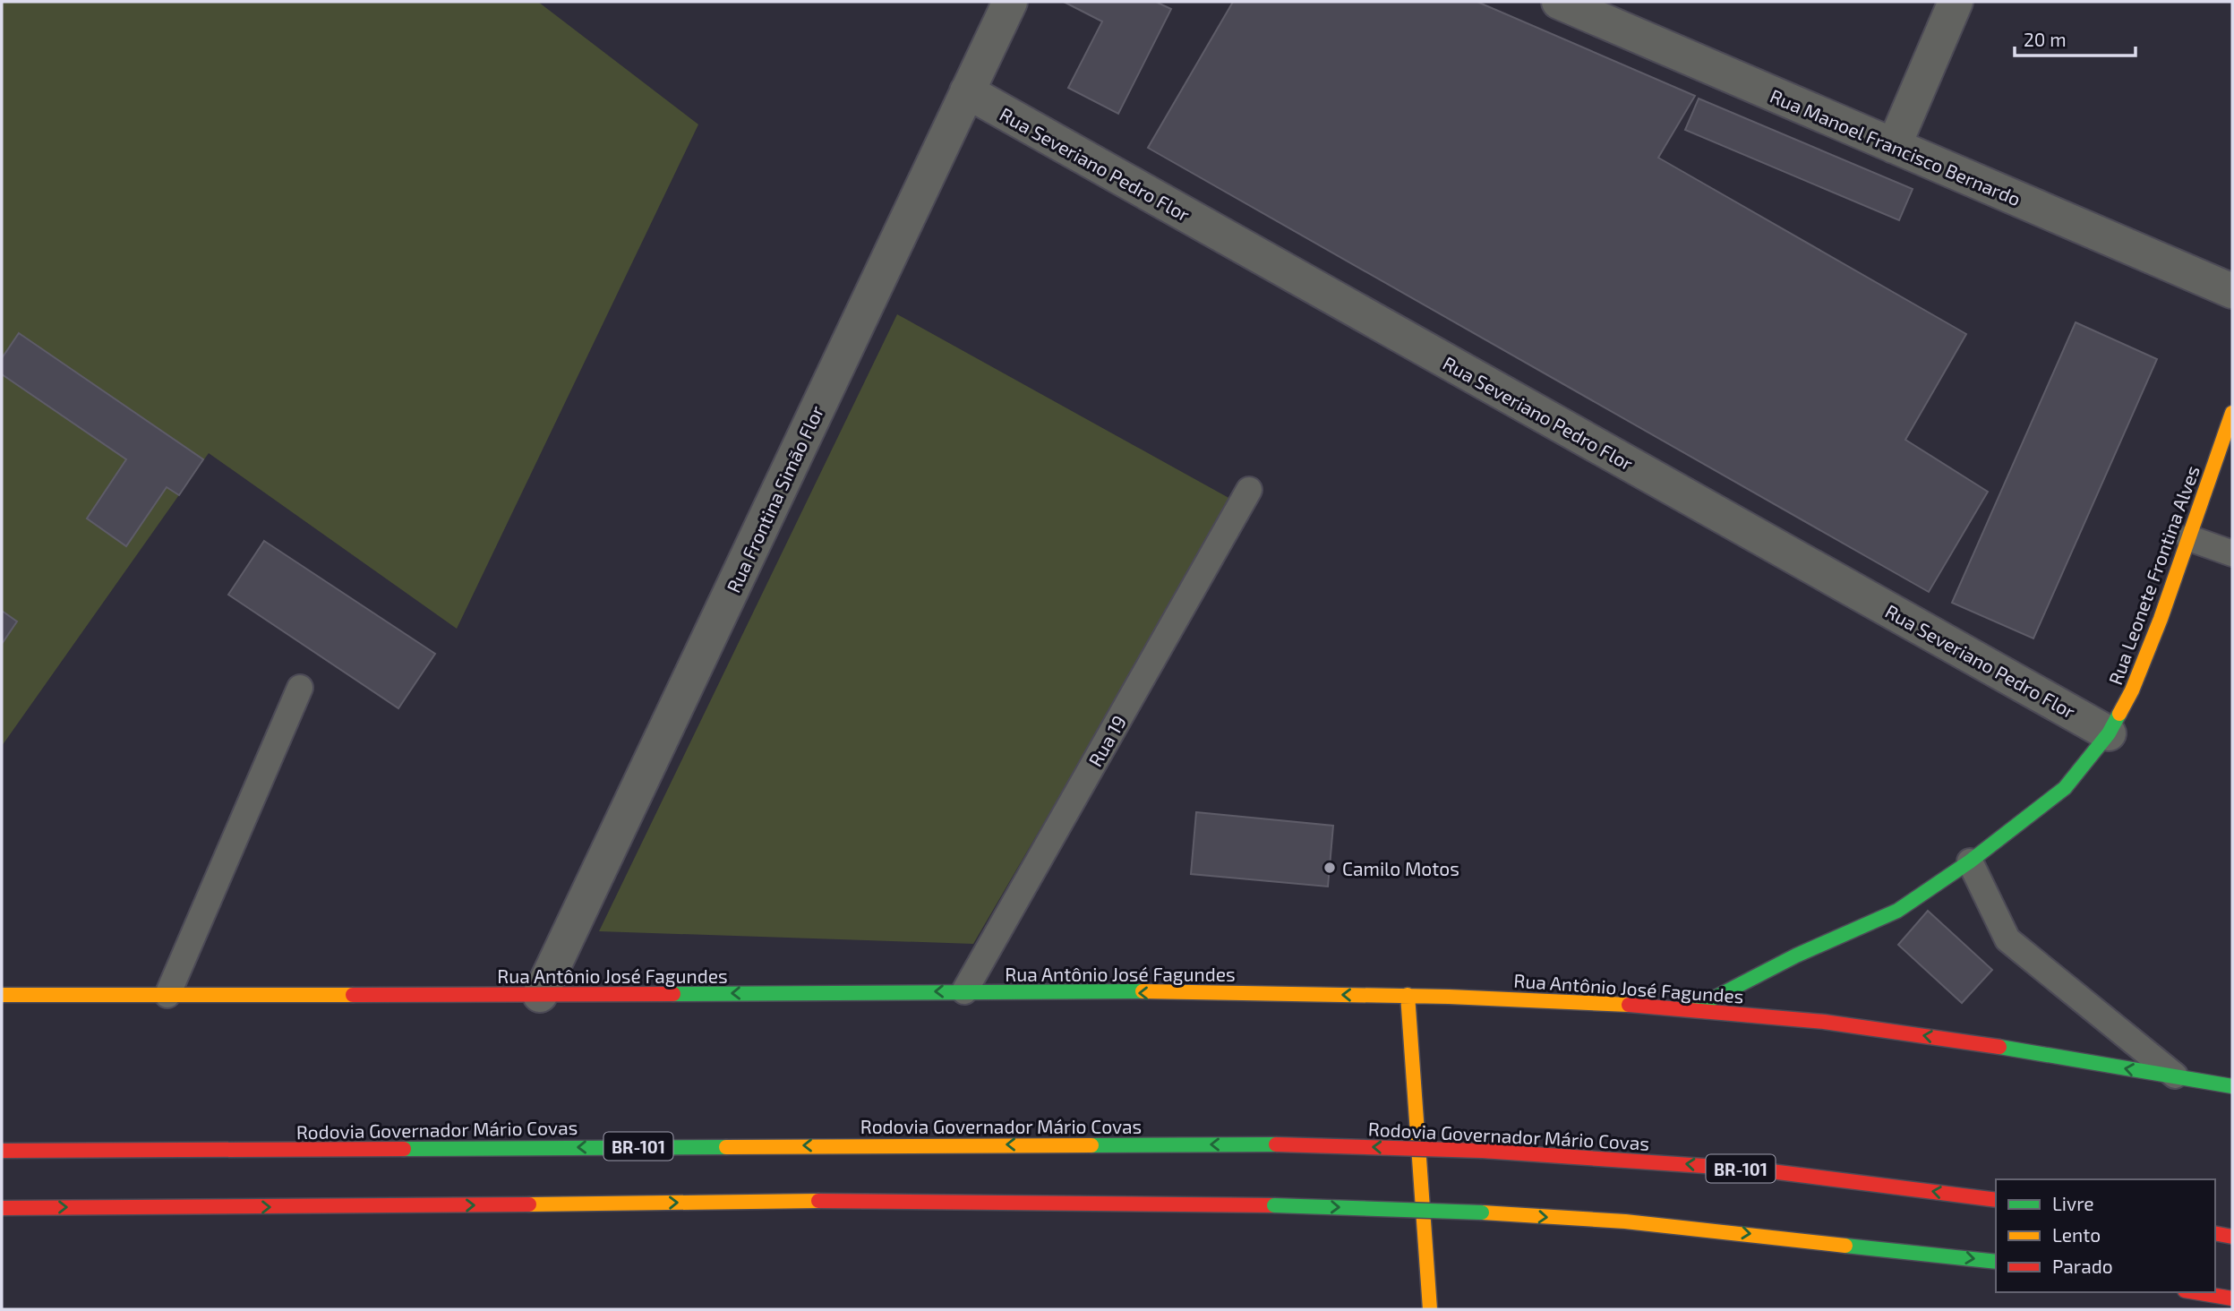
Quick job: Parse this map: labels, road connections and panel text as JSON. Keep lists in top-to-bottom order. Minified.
{"streets":{"main road":["Rua Leonete Frontina Alves","Rua Antônio José Fagundes","Rodovia Governador Mário Covas","BR-101"],"street":["Rua Manoel Francisco Bernardo","Rua Severiano Pedro Flor","Rua Frontina Simão Flor"],"lane":["Rua 19"]},"crossings":[["Rua Severiano Pedro Flor","Rua Frontina Simão Flor"],["Rua Severiano Pedro Flor","Rua Leonete Frontina Alves"],["Rua Frontina Simão Flor","Rua Antônio José Fagundes"],["Rua Leonete Frontina Alves","Rua Antônio José Fagundes"],["Rua 19","Rua Antônio José Fagundes"]],"one_way":["Rua Antônio José Fagundes"],"places":["Camilo Motos"],"legend":["Livre","Lento","Parado"],"scale_bar":"20 m"}
